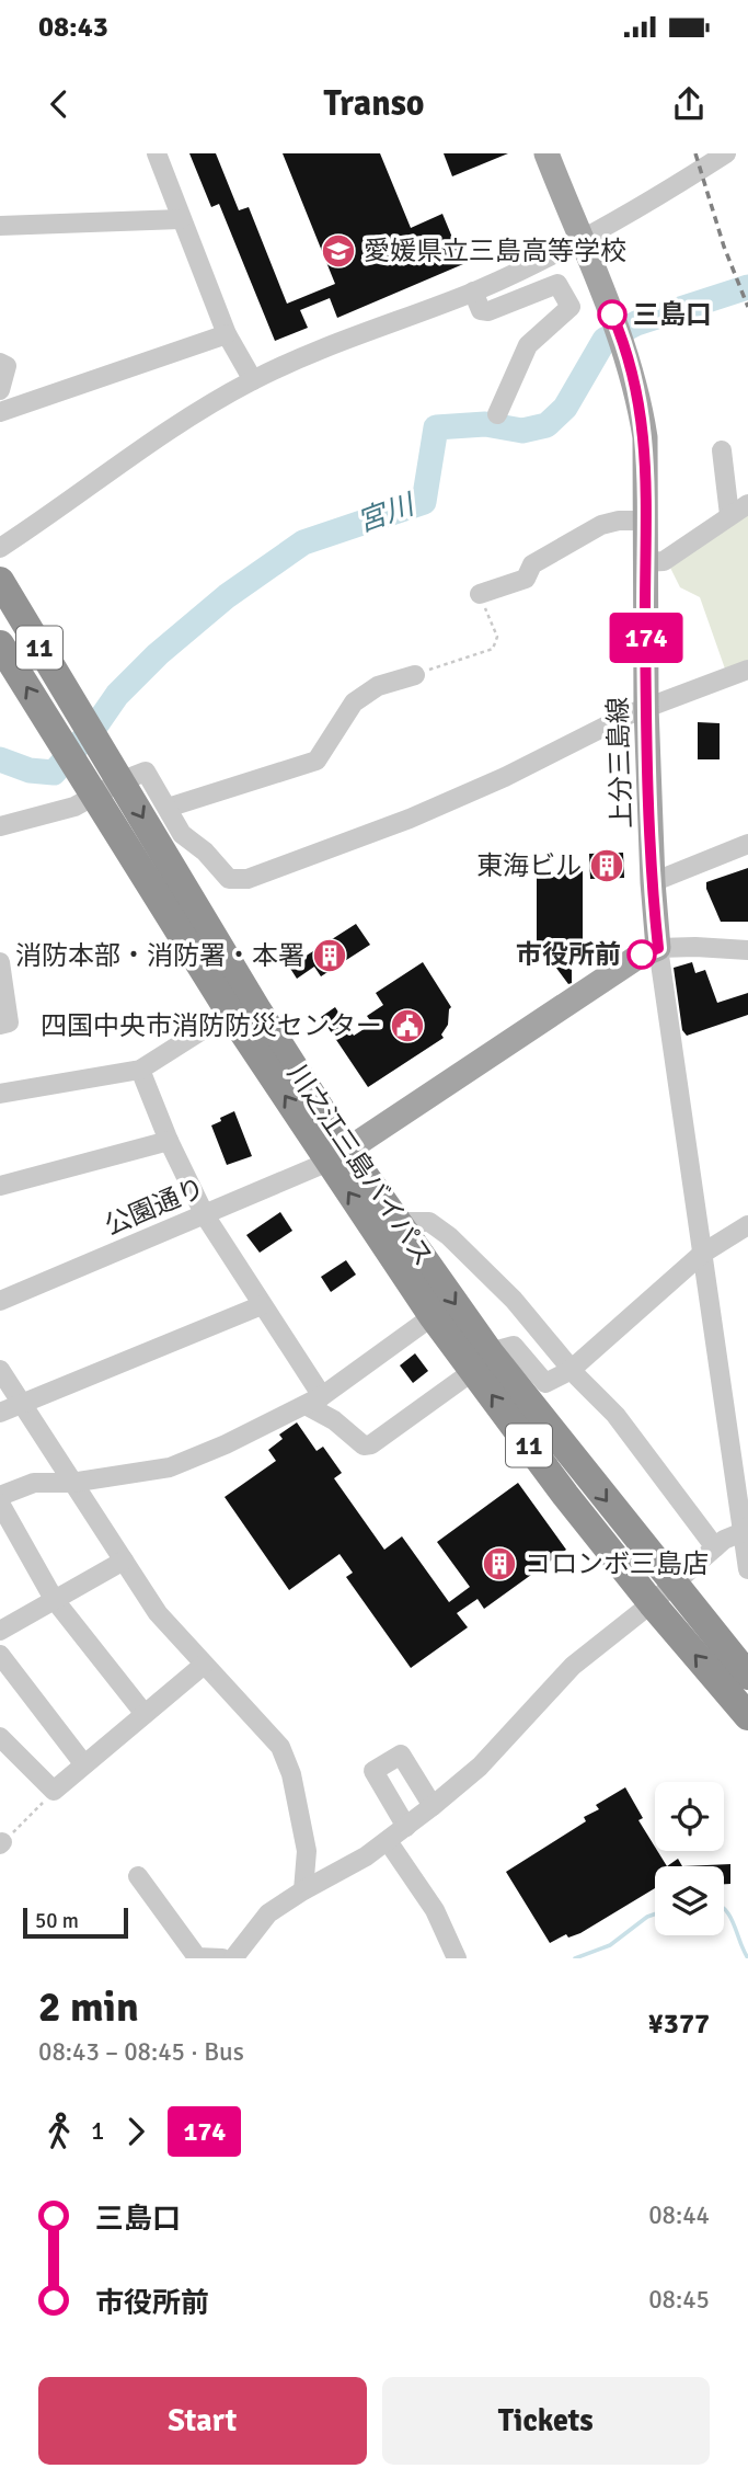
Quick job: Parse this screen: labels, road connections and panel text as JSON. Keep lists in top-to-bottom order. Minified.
{"streets":{"highway":["11","川之江三島バイパス"],"main road":["上分三島線"],"street":["公園通り"]},"crossings":[["川之江三島バイパス","公園通り"]],"water":["宮川"],"places":{"school or university":["愛媛県立三島高等学校"],"other":["三島口","市役所前"],"building":["東海ビル","消防本部・消防署・本署","コロンボ三島店"],"public building":["四国中央市消防防災センター"]},"lines":["bus line 174"],"scale_bar":"50 m","page":{"status":"08:43","header":"Transo","on_map":"174","scale":"50 m","heading":["2 min","08:43 – 08:45 · Bus","¥377"],"legs":["1","174"],"list":[{"name":"三島口","value":"08:44"},{"name":"市役所前","value":"08:45"}],"buttons":["Start","Tickets"]}}
